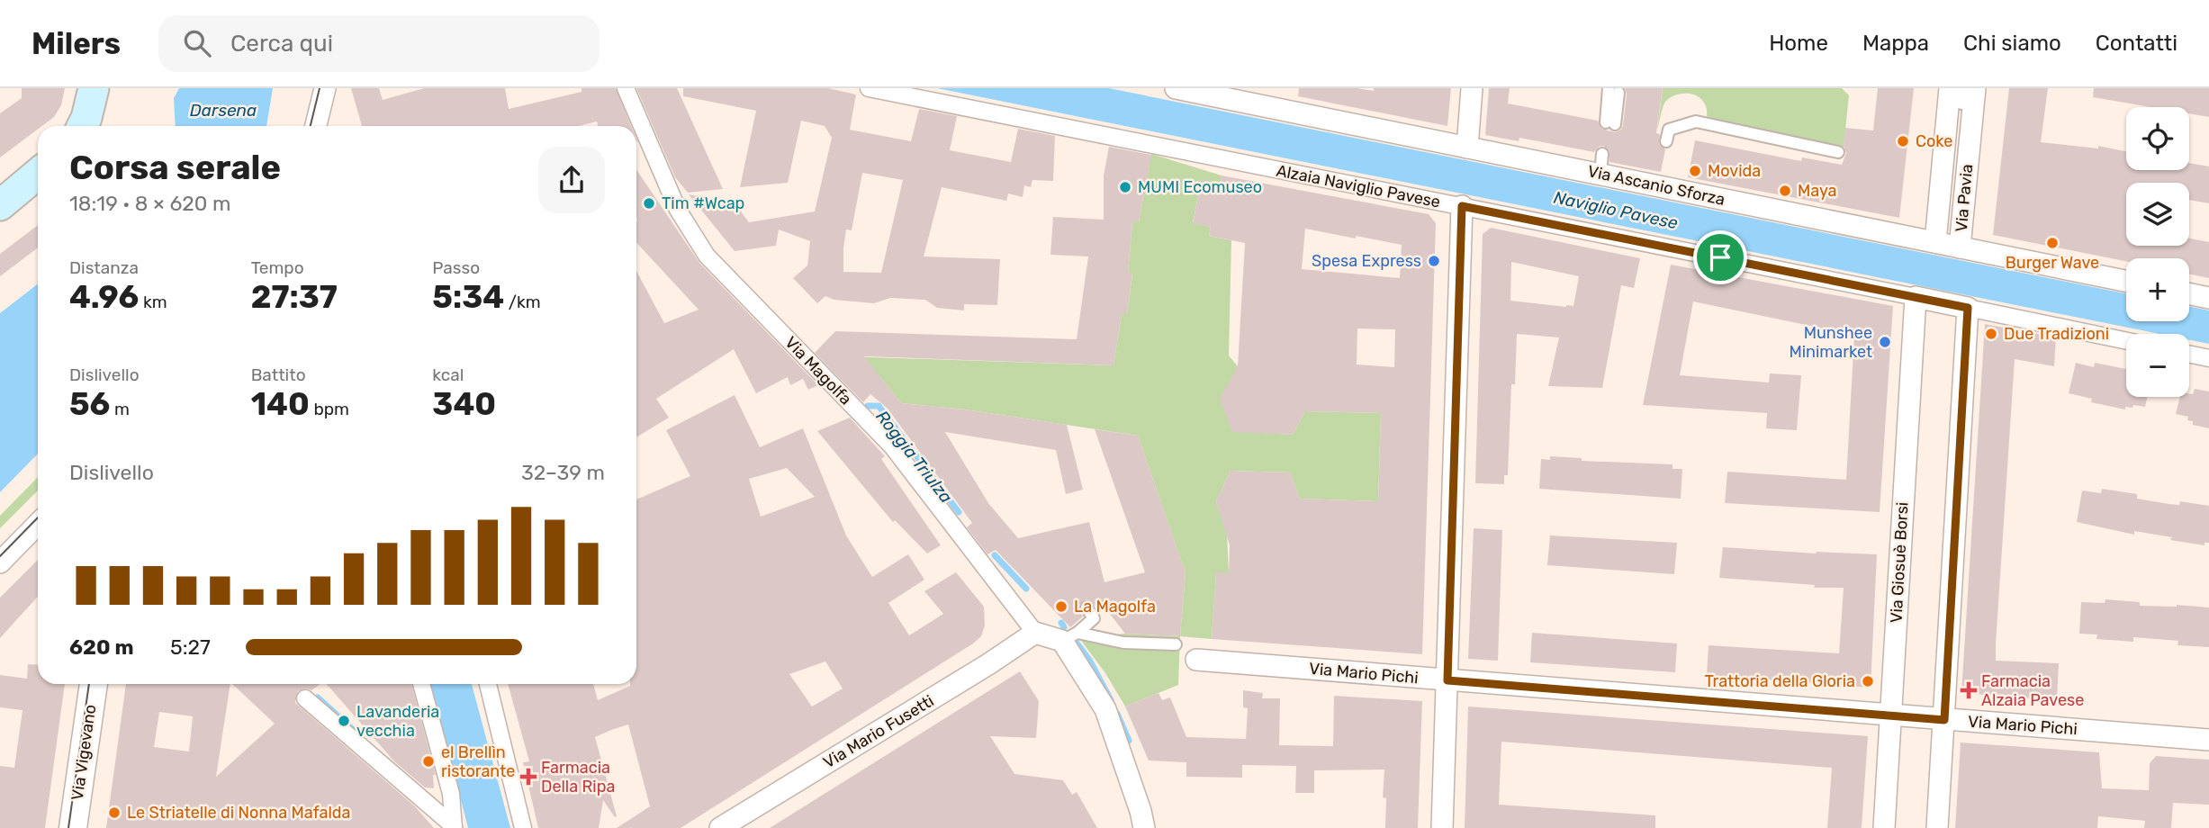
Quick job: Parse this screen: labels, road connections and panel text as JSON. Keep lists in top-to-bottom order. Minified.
{"streets":{"street":["Via Ascanio Sforza","Alzaia Naviglio Pavese","Via Pavia","Via Magolfa","Via Giosuè Borsi","Via Mario Pichi","Via Mario Fusetti","Via Vigevano"]},"crossings":[["Via Ascanio Sforza","Via Pavia"],["Alzaia Naviglio Pavese","Via Giosuè Borsi"],["Via Magolfa","Via Mario Fusetti"],["Via Giosuè Borsi","Via Mario Pichi"]],"water":["Darsena","Naviglio Pavese","Roggia Triulza"],"places":{"other":["Coke","Movida","MUMI Ecomuseo","Maya","Tim #Wcap","Burger Wave","Spesa Express","Due Tradizioni","Munshee Minimarket","La Magolfa","Trattoria della Gloria","Lavanderia vecchia","el Brellìn ristorante","Le Striatelle di Nonna Mafalda"],"health":["Farmacia Alzaia Pavese","Farmacia Della Ripa"]},"page":{"header":"Milers","search":"Cerca qui","nav":["Home","Mappa","Chi siamo","Contatti"],"map_buttons":["+","−"],"heading":["Corsa serale","18:19 · 8 × 620 m"],"stats":[["Distanza","4.96 km"],["Tempo","27:37"],["Passo","5:34 /km"],["Dislivello","56 m"],["Battito","140 bpm"],["kcal","340"]],"chart":["Dislivello","32–39 m"],"list":[{"name":"620 m","note":"5:27"}]}}
